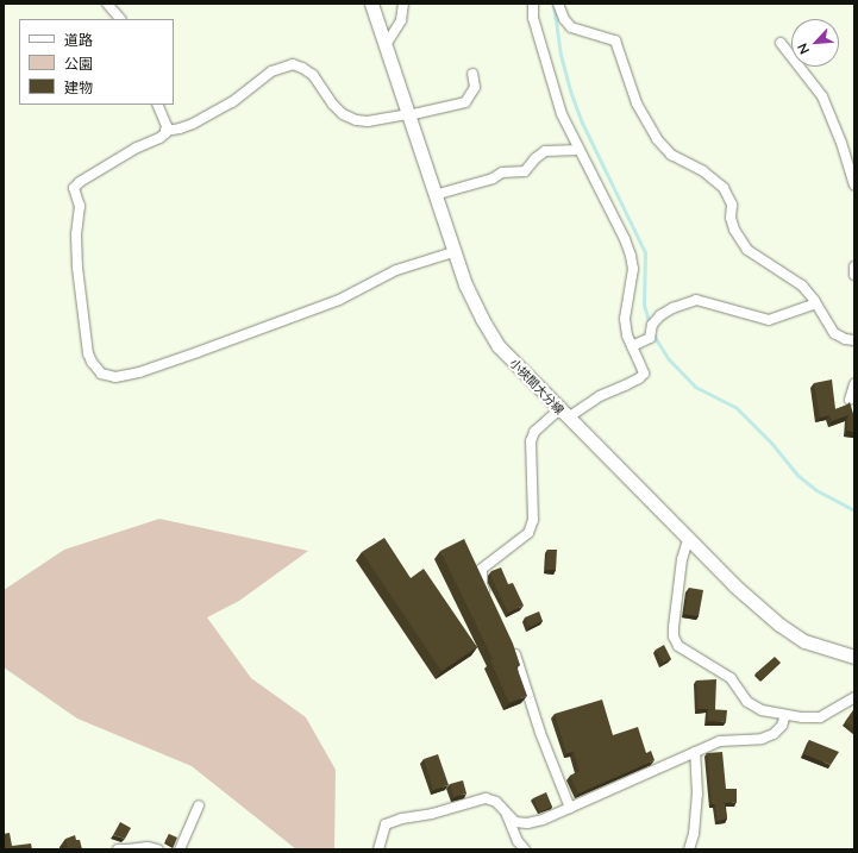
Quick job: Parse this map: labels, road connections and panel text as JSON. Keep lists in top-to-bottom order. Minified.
{"streets":{"main road":["小挾間大分線"]},"legend":["道路","公園","建物"],"north":"bottom left"}
